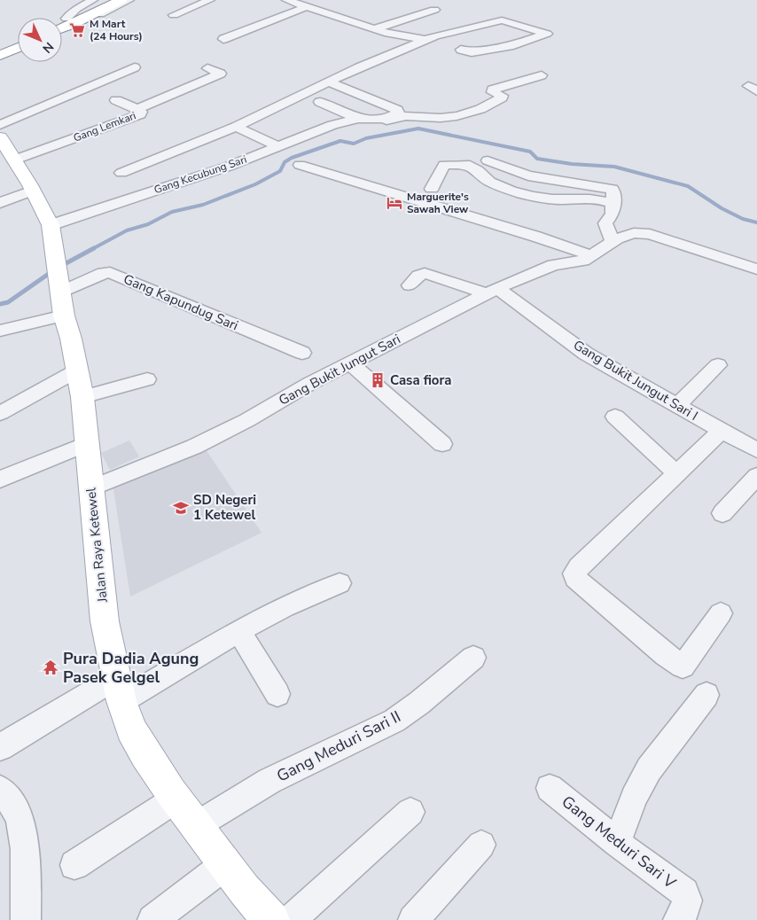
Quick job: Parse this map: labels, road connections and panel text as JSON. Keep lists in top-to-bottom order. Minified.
{"streets":{"main road":["Jalan Raya Ketewel"],"street":["Gang Lemkari","Gang Kecubung Sari","Gang Kapundug Sari","Gang Bukit Jungut Sari","Gang Bukit Jungut Sari I","Gang Meduri Sari II","Gang Meduri Sari V"]},"crossings":[["Gang Lemkari","Jalan Raya Ketewel"],["Gang Kecubung Sari","Jalan Raya Ketewel"],["Gang Kapundug Sari","Jalan Raya Ketewel"],["Gang Bukit Jungut Sari","Gang Bukit Jungut Sari I"],["Gang Bukit Jungut Sari","Jalan Raya Ketewel"],["Jalan Raya Ketewel","Gang Meduri Sari II"]],"places":{"supermarket":["M Mart (24 Hours)"],"hotel":["Marguerite's Sawah View"],"building":["Casa fiora"],"school or university":["SD Negeri 1 Ketewel"],"temple":["Pura Dadia Agung Pasek Gelgel"]},"north":"bottom right"}
